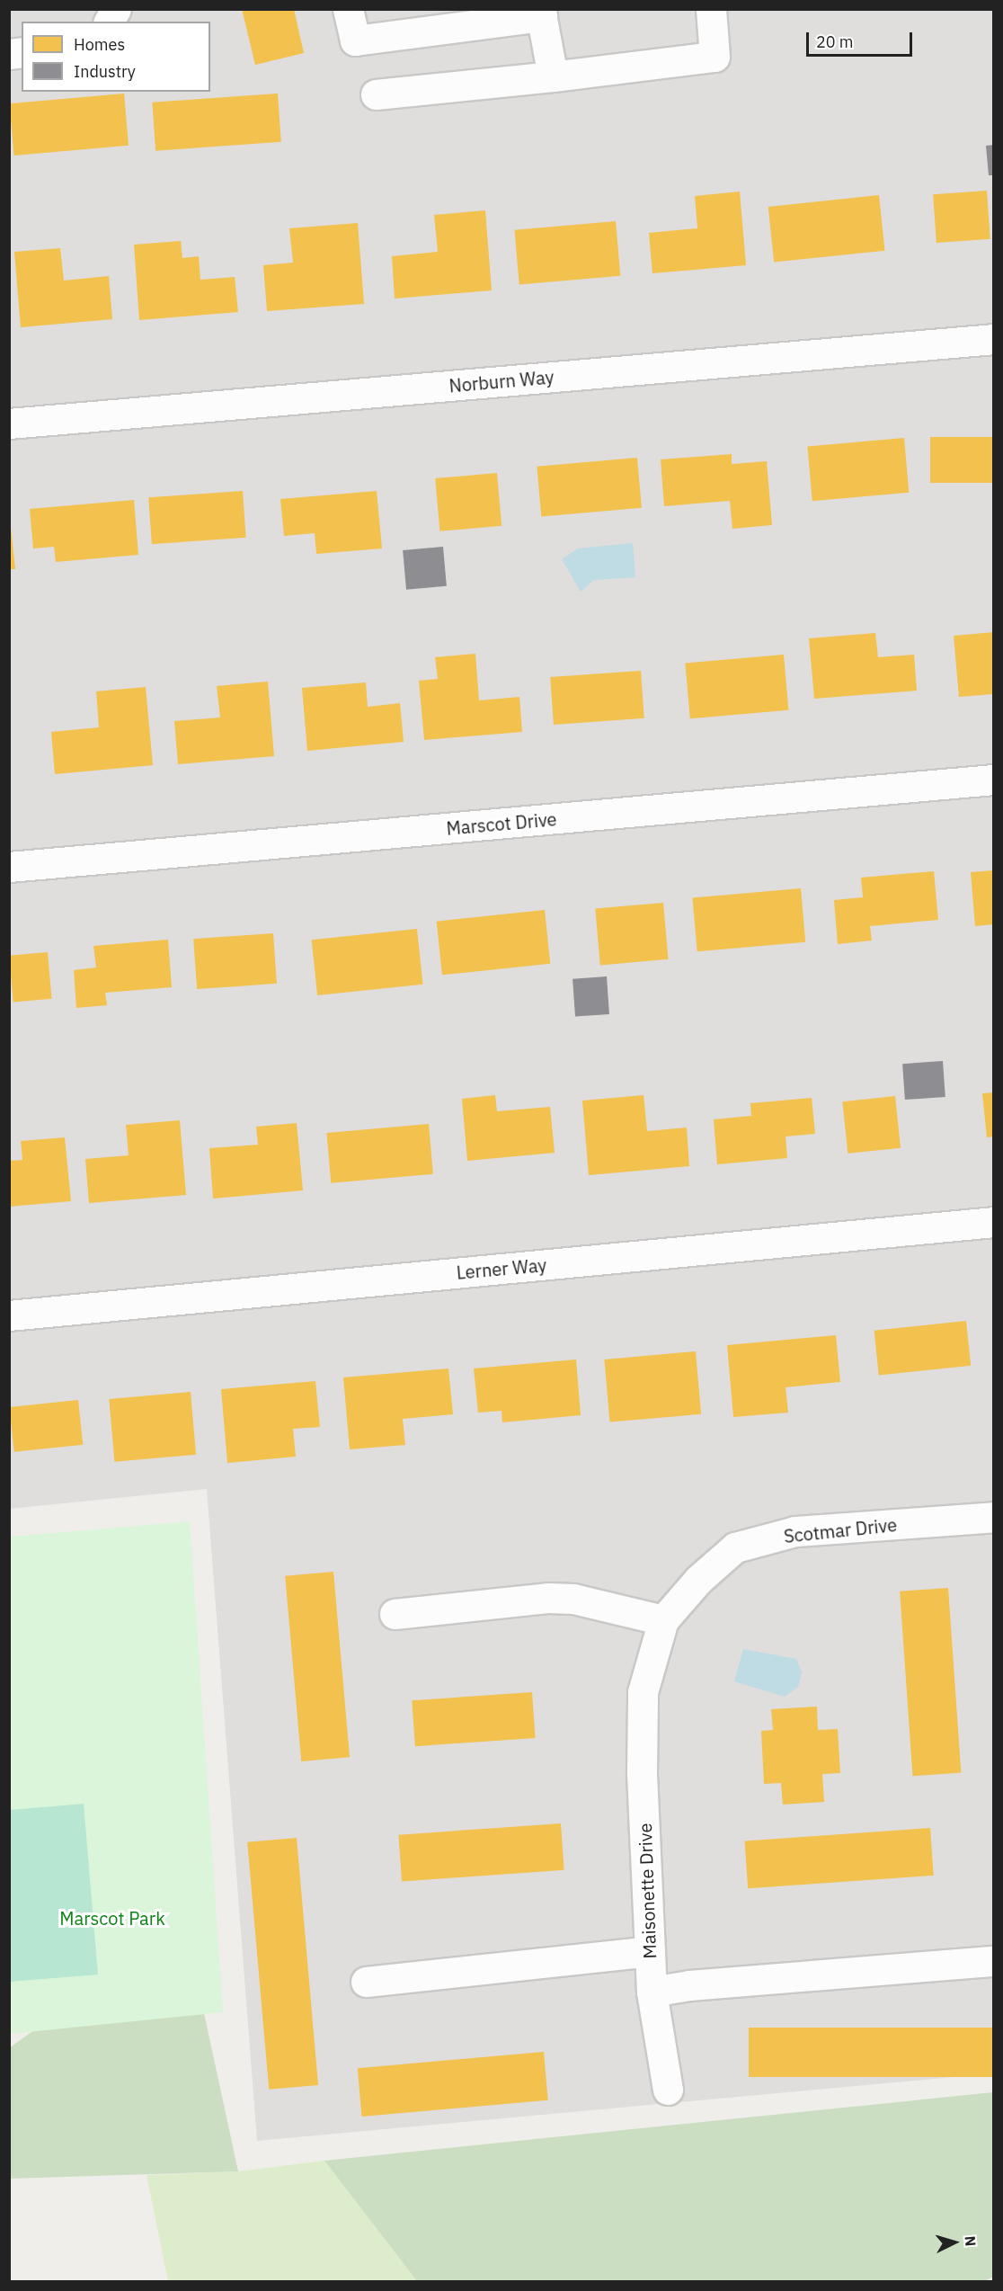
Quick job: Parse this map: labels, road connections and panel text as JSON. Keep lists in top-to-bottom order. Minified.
{"streets":{"street":["Norburn Way","Marscot Drive","Lerner Way","Scotmar Drive","Maisonette Drive"]},"crossings":[["Scotmar Drive","Maisonette Drive"]],"parks":["Marscot Park"],"legend":["Homes","Industry"],"scale_bar":"20 m","north":"right"}
